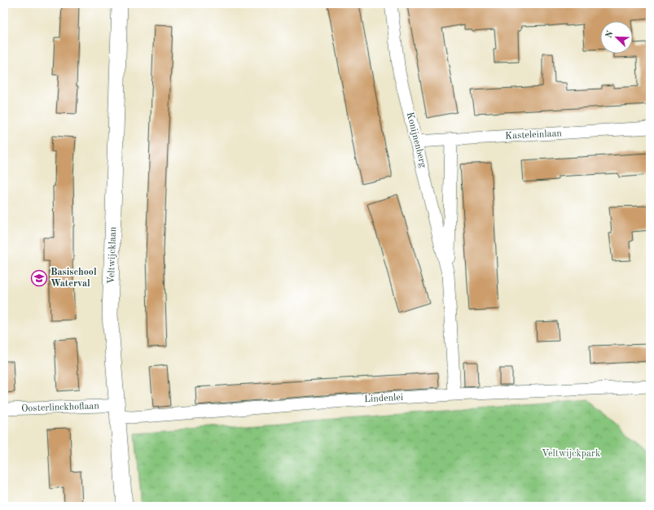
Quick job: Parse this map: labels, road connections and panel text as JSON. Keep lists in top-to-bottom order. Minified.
{"streets":{"street":["Kasteleinlaan","Konijnenberg","Veltwijcklaan","Lindenlei","Oosterlinckhoflaan"]},"crossings":[["Kasteleinlaan","Konijnenberg"],["Konijnenberg","Lindenlei"],["Veltwijcklaan","Lindenlei"],["Veltwijcklaan","Oosterlinckhoflaan"],["Lindenlei","Oosterlinckhoflaan"]],"parks":["Veltwijckpark"],"places":{"school or university":["Basischool Waterval"]},"north":"top left"}
